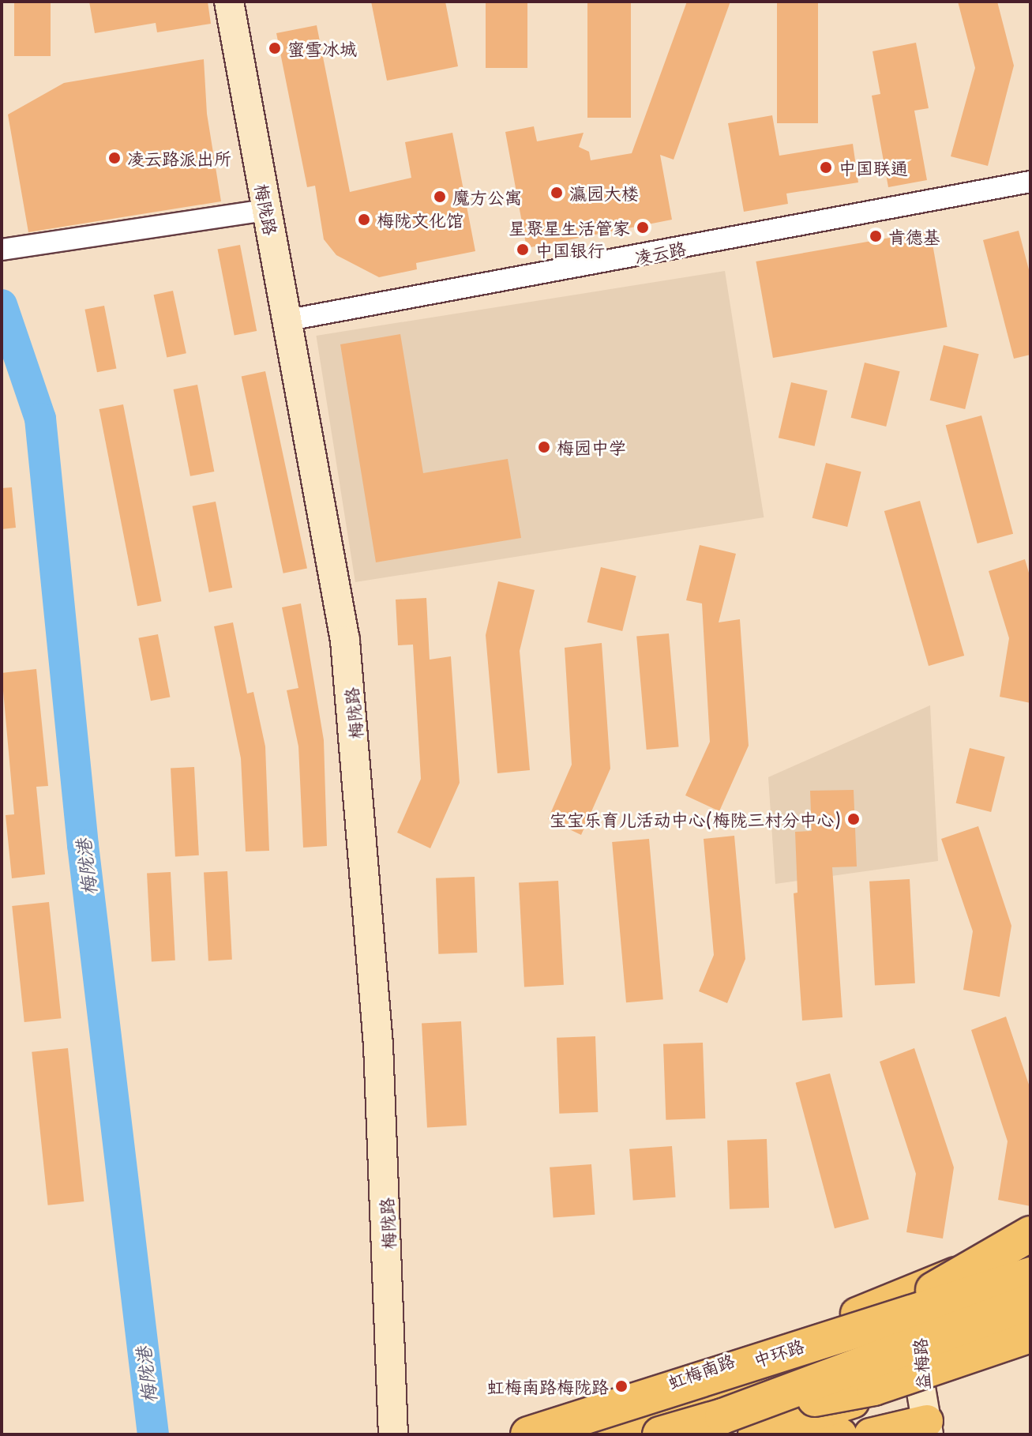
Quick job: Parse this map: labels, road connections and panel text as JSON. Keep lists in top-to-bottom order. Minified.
{"streets":{"highway":["中环路"],"main road":["虹梅南路"],"street":["梅陇路","凌云路","益梅路"]},"crossings":[["梅陇路","凌云路"],["中环路","益梅路"],["中环路","虹梅南路"],["益梅路","虹梅南路"]],"water":["梅陇港"],"places":["蜜雪冰城","凌云路派出所","中国联通","瀛园大楼","魔方公寓","梅陇文化馆","星聚星生活管家","肯德基","中国银行","梅园中学","宝宝乐育儿活动中心(梅陇三村分中心)","虹梅南路梅陇路"]}
